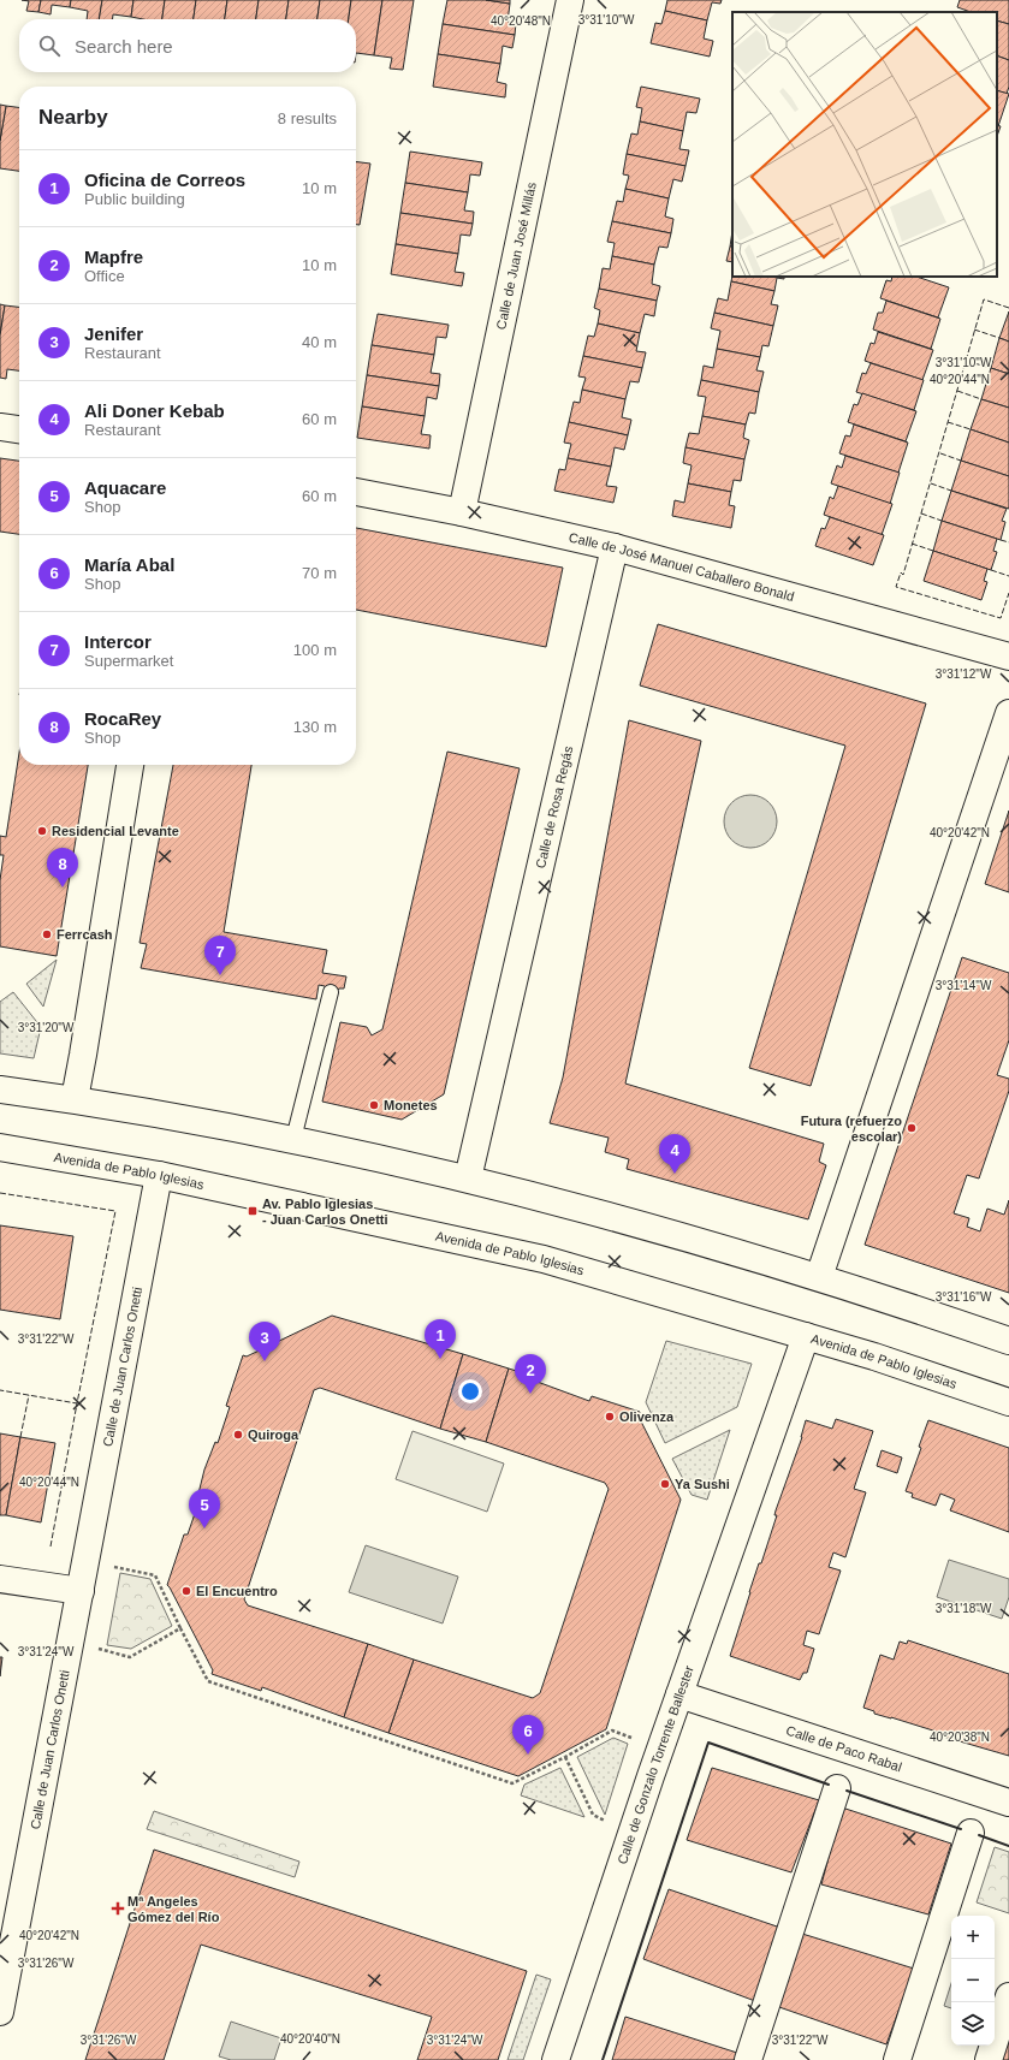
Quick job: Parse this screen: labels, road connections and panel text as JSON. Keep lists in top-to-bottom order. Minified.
{"streets":{"street":["Calle de Juan José Millás","Calle de José Manuel Caballero Bonald","Calle de Rosa Regás","Avenida de Pablo Iglesias","Calle de Juan Carlos Onetti","Calle de Paco Rabal","Calle de Gonzalo Torrente Ballester"]},"crossings":[["Calle de Juan José Millás","Calle de José Manuel Caballero Bonald"],["Calle de José Manuel Caballero Bonald","Calle de Rosa Regás"],["Avenida de Pablo Iglesias","Calle de Juan Carlos Onetti"],["Avenida de Pablo Iglesias","Calle de Gonzalo Torrente Ballester"],["Calle de Paco Rabal","Calle de Gonzalo Torrente Ballester"]],"places":{"other":["Residencial Levante","Ferrcash","Monetes","Futura (refuerzo escolar)","Olivenza","Quiroga","Ya Sushi","El Encuentro"],"transit":["Av. Pablo Iglesias - Juan Carlos Onetti"],"health":["Mª Angeles Gómez del Río"]},"page":{"search":"Search here","heading":["Nearby","8 results"],"list":[{"mark":"1","name":"Oficina de Correos","note":"Public building","value":"10 m"},{"mark":"2","name":"Mapfre","note":"Office","value":"10 m"},{"mark":"3","name":"Jenifer","note":"Restaurant","value":"40 m"},{"mark":"4","name":"Ali Doner Kebab","note":"Restaurant","value":"60 m"},{"mark":"5","name":"Aquacare","note":"Shop","value":"60 m"},{"mark":"6","name":"María Abal","note":"Shop","value":"70 m"},{"mark":"7","name":"Intercor","note":"Supermarket","value":"100 m"},{"mark":"8","name":"RocaRey","note":"Shop","value":"130 m"}],"pins":["8","7","4","1","3","2","5","6"],"map_buttons":["+","−"]},"coordinates":["3°31'10\"W","40°20'48\"N","40°20'44\"N","3°31'12\"W","40°20'42\"N","3°31'14\"W","3°31'20\"W","3°31'16\"W","3°31'22\"W","3°31'18\"W","3°31'24\"W","40°20'38\"N","3°31'26\"W","40°20'40\"N"]}
